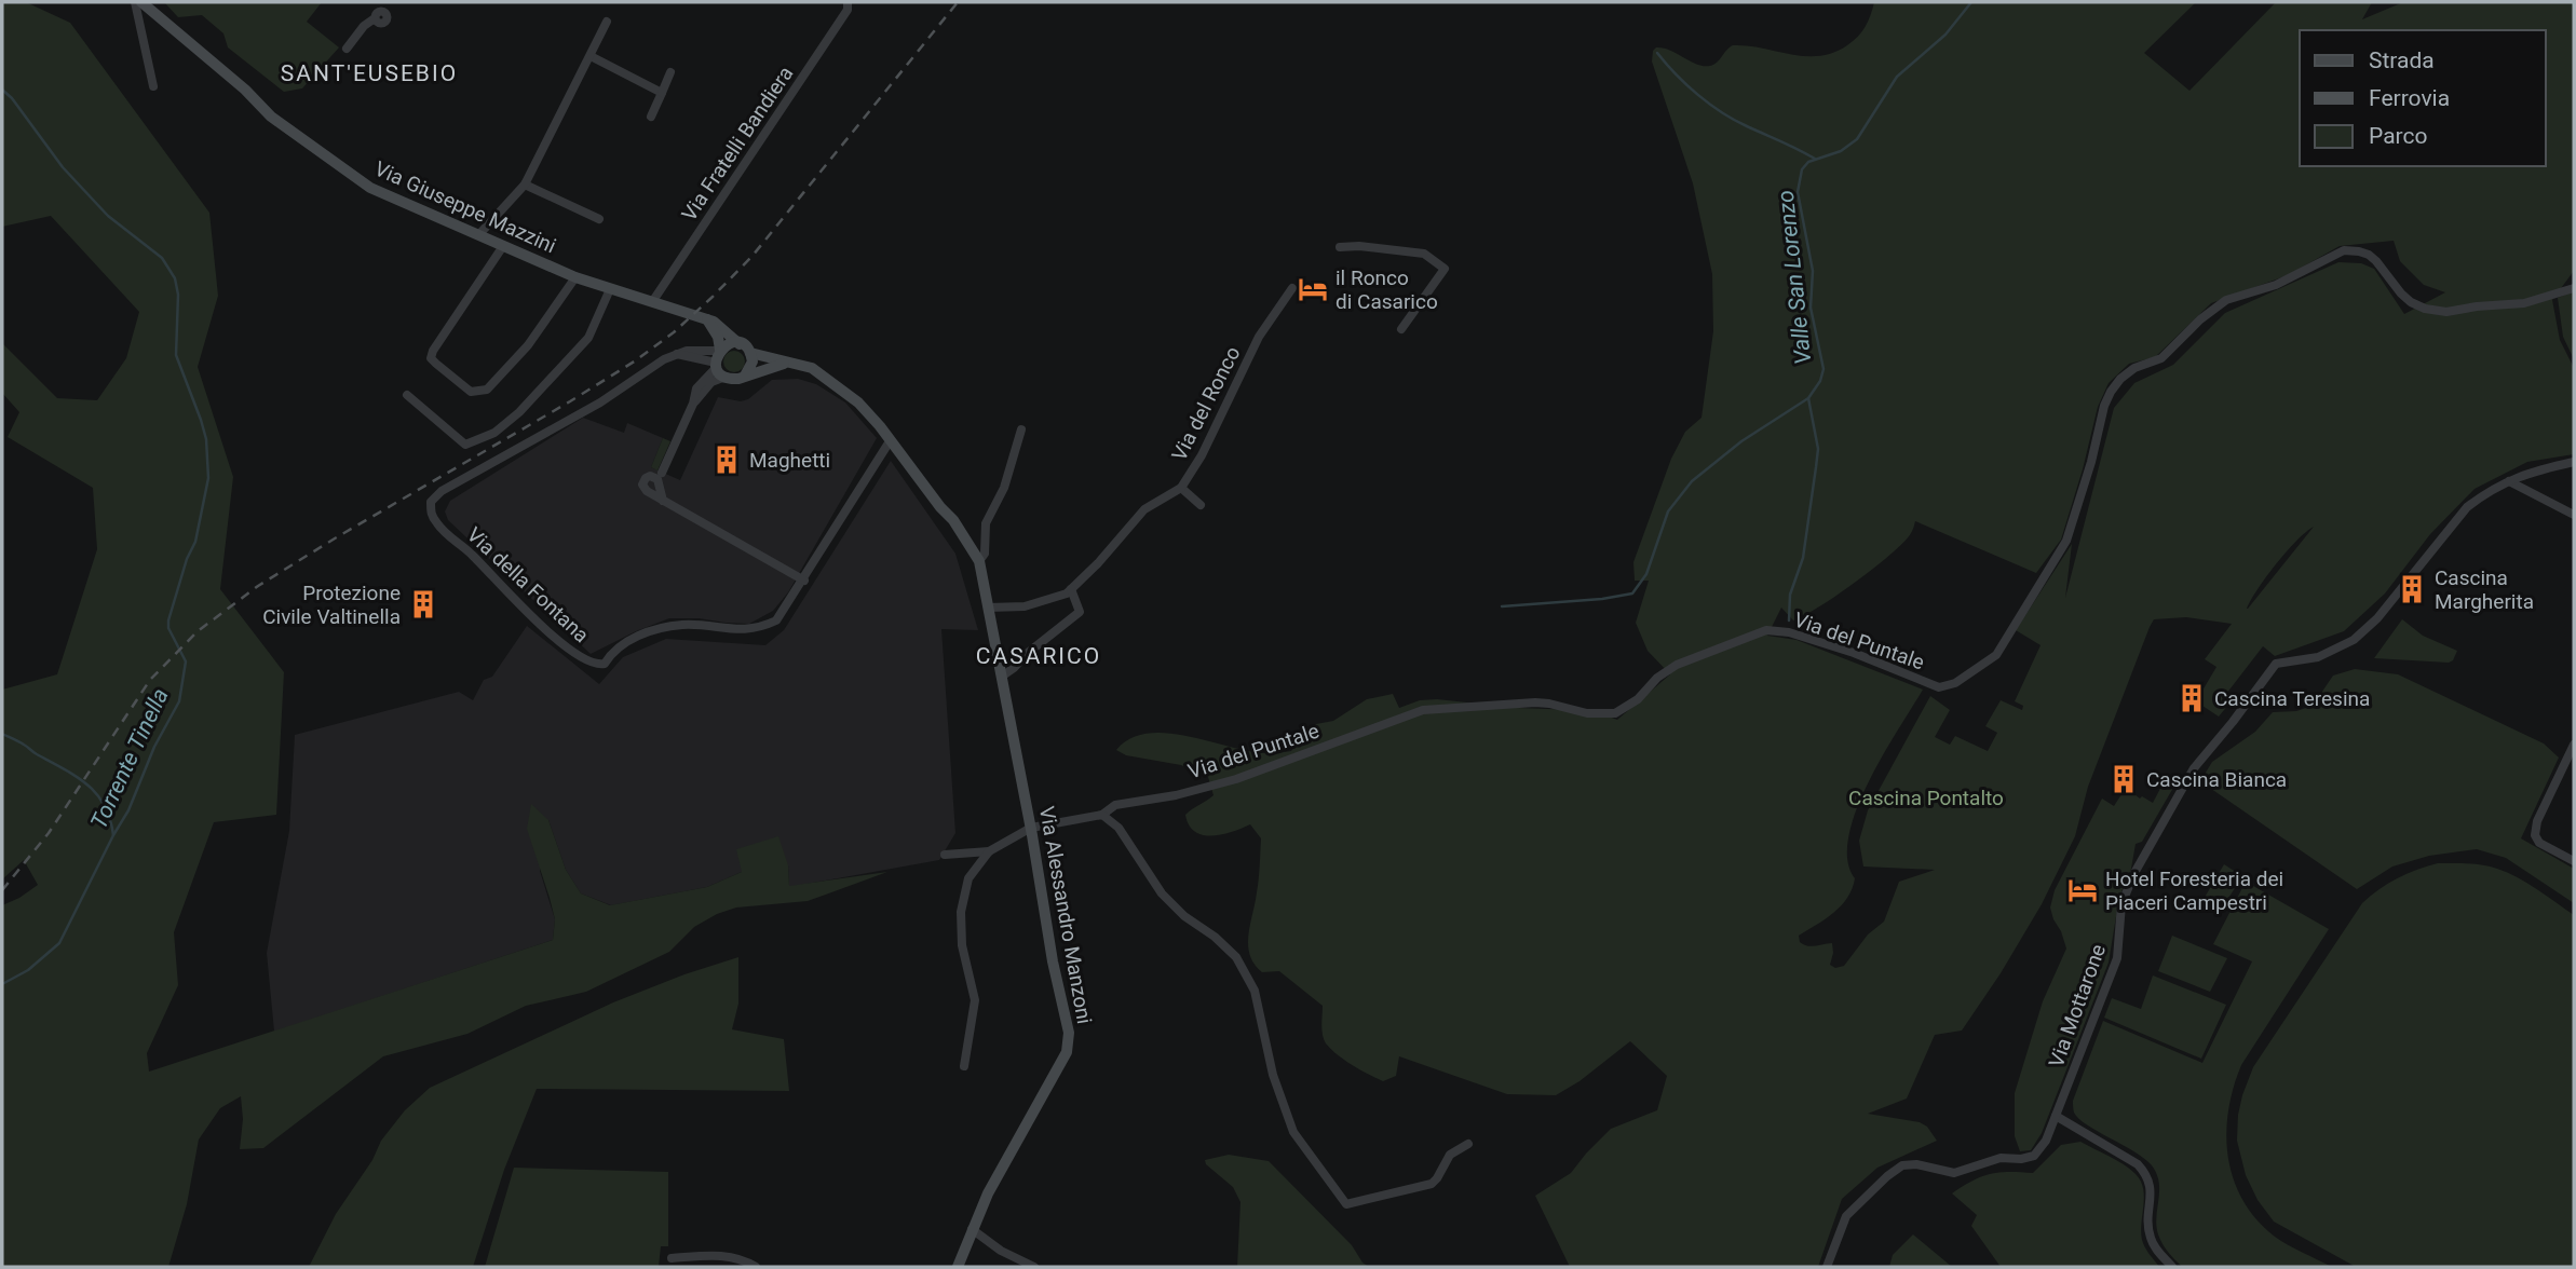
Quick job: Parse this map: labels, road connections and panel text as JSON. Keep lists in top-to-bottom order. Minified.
{"streets":{"street":["Via Fratelli Bandiera","Via Giuseppe Mazzini","Via del Ronco","Via della Fontana","Via del Puntale","Via Alessandro Manzoni","Via Mottarone"]},"crossings":[["Via Fratelli Bandiera","Via Giuseppe Mazzini"],["Via Giuseppe Mazzini","Via Alessandro Manzoni"],["Via del Ronco","Via Alessandro Manzoni"],["Via della Fontana","Via Alessandro Manzoni"],["Via del Puntale","Via Alessandro Manzoni"]],"districts":["SANT'EUSEBIO","CASARICO"],"water":["Valle San Lorenzo","Torrente Tinella"],"parks":["Cascina Pontalto"],"places":{"hotel":["il Ronco di Casarico","Hotel Foresteria dei Piaceri Campestri"],"building":["Maghetti","Cascina Margherita","Protezione Civile Valtinella","Cascina Teresina","Cascina Bianca"]},"legend":["Strada","Ferrovia","Parco"]}
